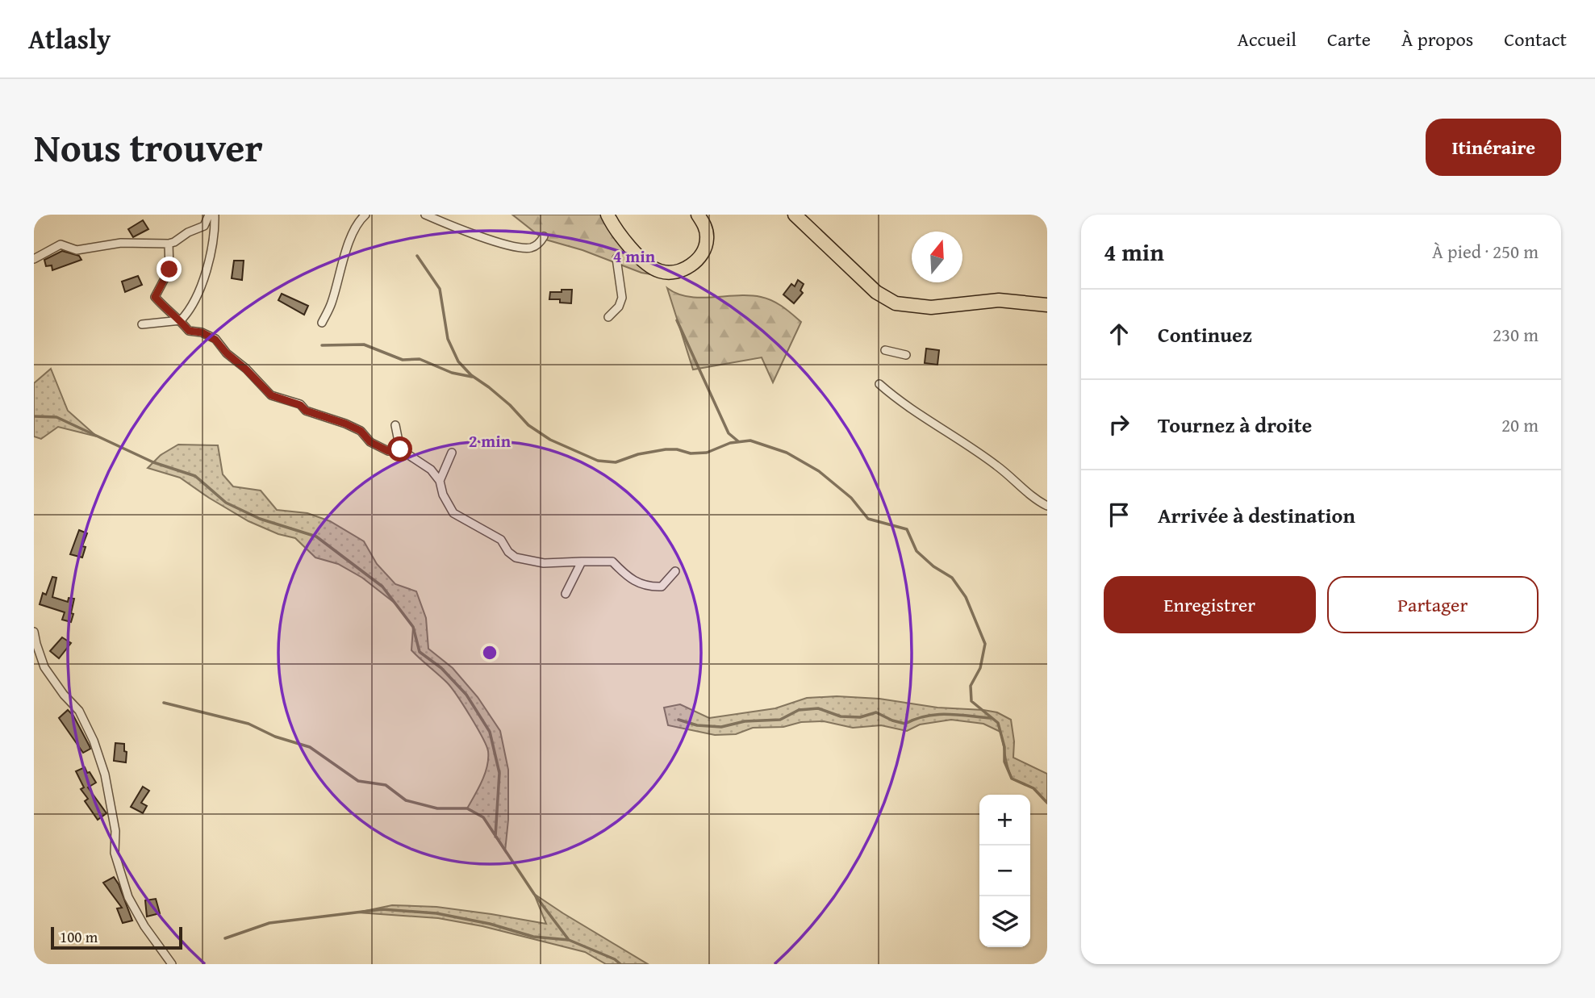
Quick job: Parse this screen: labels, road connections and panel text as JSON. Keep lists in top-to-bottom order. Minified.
{"scale_bar":"100 m","north":"top","page":{"header":"Atlasly","nav":["Accueil","Carte","À propos","Contact"],"title":"Nous trouver","buttons":["Itinéraire",["Enregistrer","Partager"]],"heading":["4 min","À pied · 250 m"],"list":[["Continuez","230 m"],["Tournez à droite","20 m"],"Arrivée à destination"],"map_buttons":["+","−"],"scale":"100 m"},"rings":["4 min","2 min"]}
